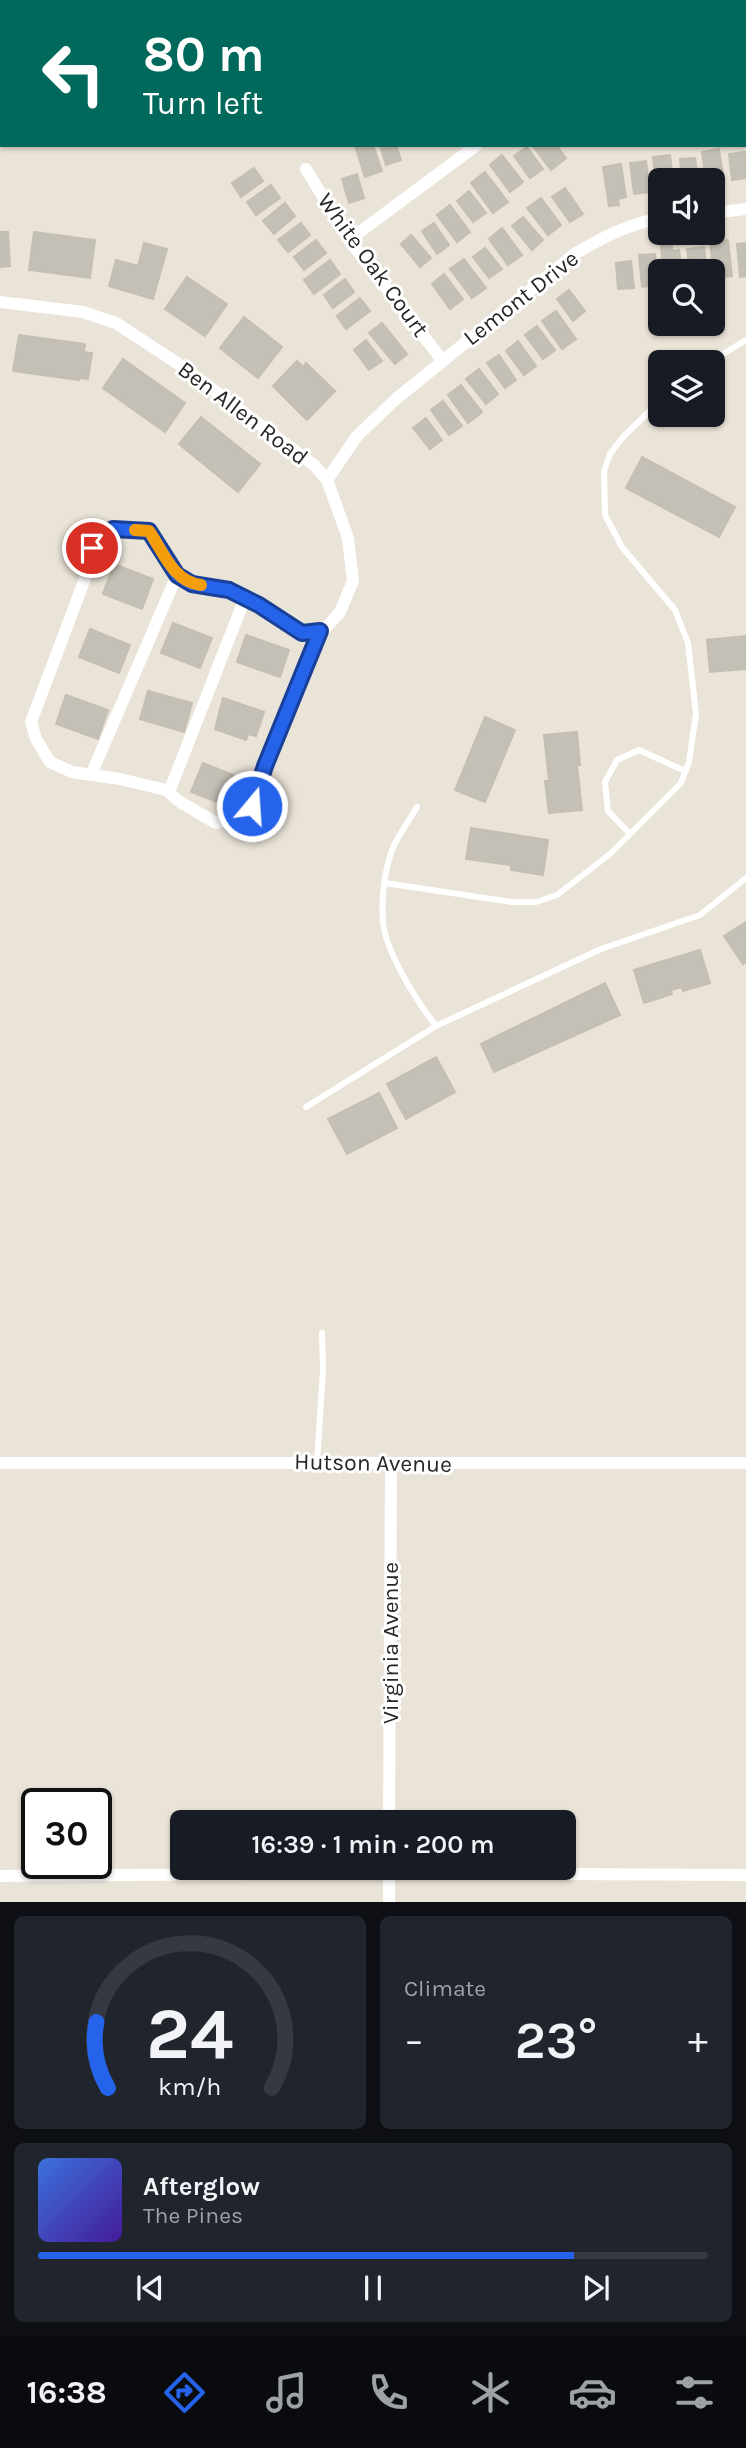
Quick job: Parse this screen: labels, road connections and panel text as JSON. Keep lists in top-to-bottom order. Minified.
{"streets":{"street":["White Oak Court","Lemont Drive","Ben Allen Road","Hutson Avenue","Virginia Avenue"]},"crossings":[["White Oak Court","Lemont Drive"],["Lemont Drive","Ben Allen Road"],["Hutson Avenue","Virginia Avenue"]],"page":{"turn":["80 m","Turn left"],"limit":"30","trip":"16:39 · 1 min · 200 m","tile":"Climate","heat":["−","23°","+"],"song":["Afterglow","The Pines"],"tabs":"16:38","gauge":["24","km/h"]}}
